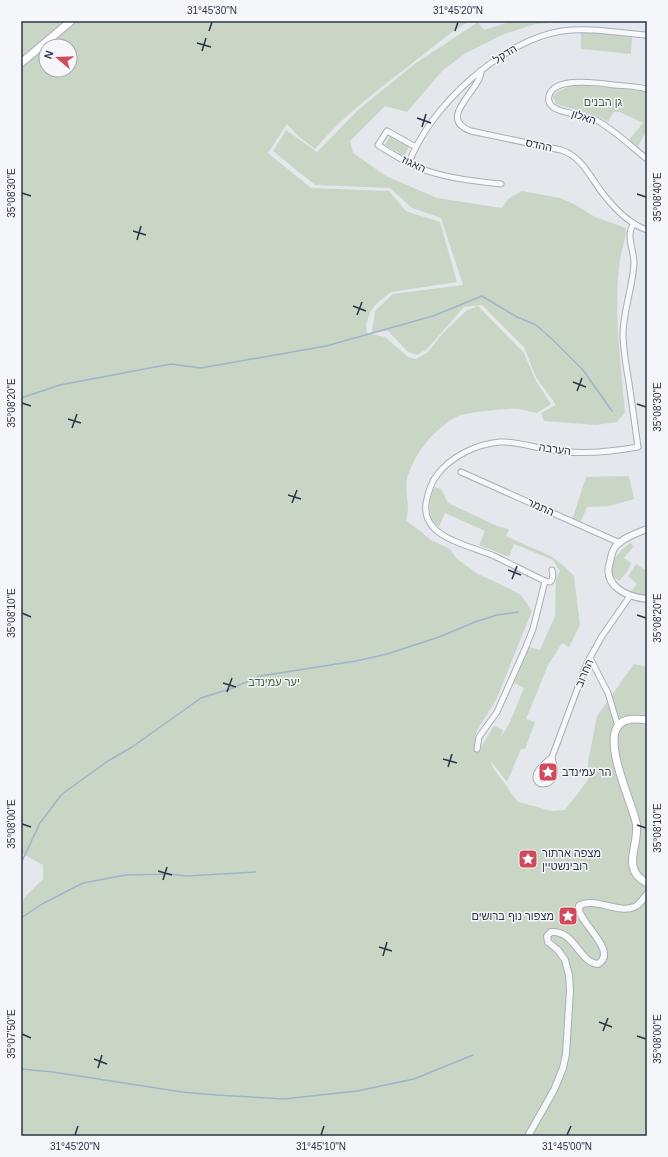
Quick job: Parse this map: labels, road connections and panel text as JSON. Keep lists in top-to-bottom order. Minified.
{"streets":{"street":["הדקל","האלון","ההדס","האגוז","הערבה","התמר","החרוב"]},"crossings":[["הדקל","ההדס"],["הדקל","האגוז"],["ההדס","הערבה"]],"parks":["גן הבנים","יער עמינדב"],"places":{"place":["הר עמינדב","מצפה ארתור רובינשטיין","מצפור נוף ברושים"]},"north":"left","coordinates":["31°45'30\"N","31°45'20\"N","35°08'30\"E","35°08'40\"E","35°08'20\"E","35°08'10\"E","35°08'00\"E","35°07'50\"E","31°45'10\"N","31°45'00\"N"]}
